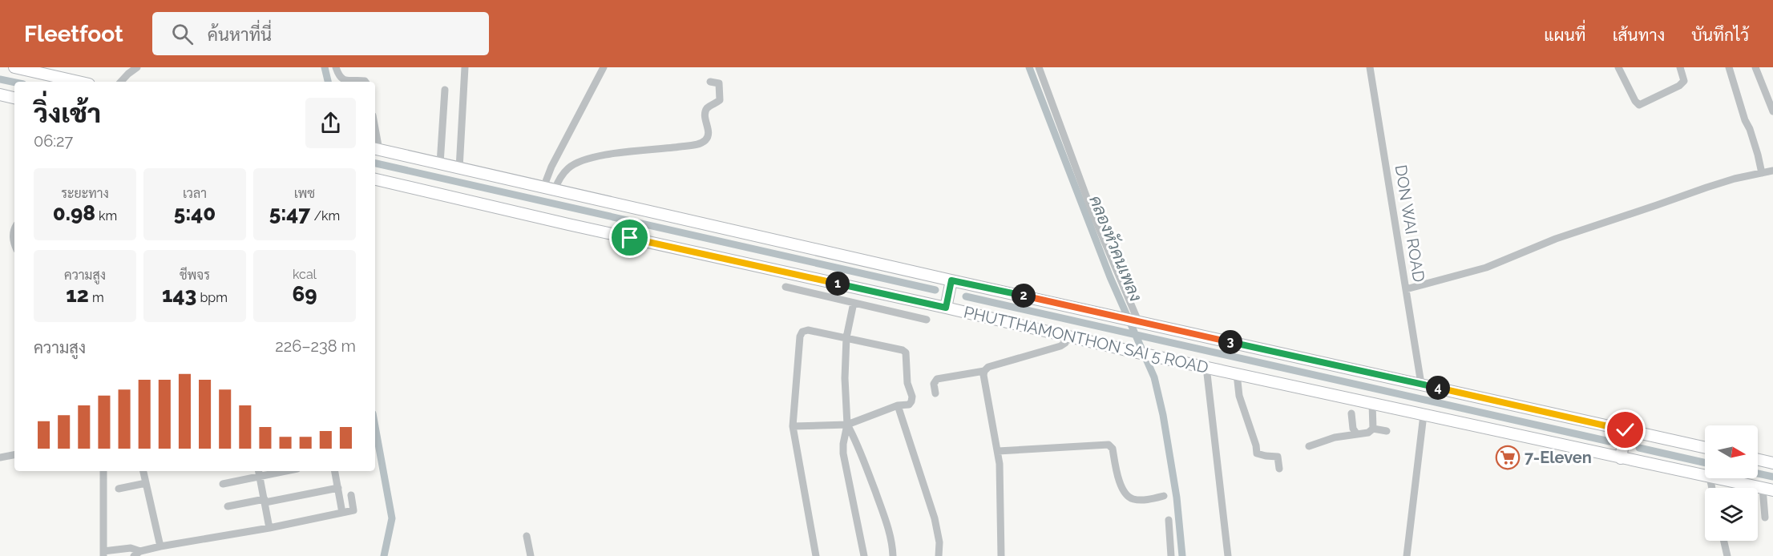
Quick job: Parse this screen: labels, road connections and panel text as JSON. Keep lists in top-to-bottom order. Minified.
{"streets":{"main road":["PHUTTHAMONTHON SAI 5 ROAD"],"street":["DON WAI ROAD"]},"crossings":[["DON WAI ROAD","PHUTTHAMONTHON SAI 5 ROAD"]],"water":["คลองหัวคนเพลง"],"places":{"supermarket":["7-Eleven"]},"north":"right","page":{"header":"Fleetfoot","search":"ค้นหาที่นี่","nav":["แผนที่","เส้นทาง","บันทึกไว้"],"heading":["วิ่งเช้า","06:27"],"stats":[["ระยะทาง","0.98 km"],["เวลา","5:40"],["เพซ","5:47 /km"],["ความสูง","12 m"],["ชีพจร","143 bpm"],["kcal","69"]],"pins":["1","2","3","4"],"chart":["ความสูง","226–238 m"]}}
